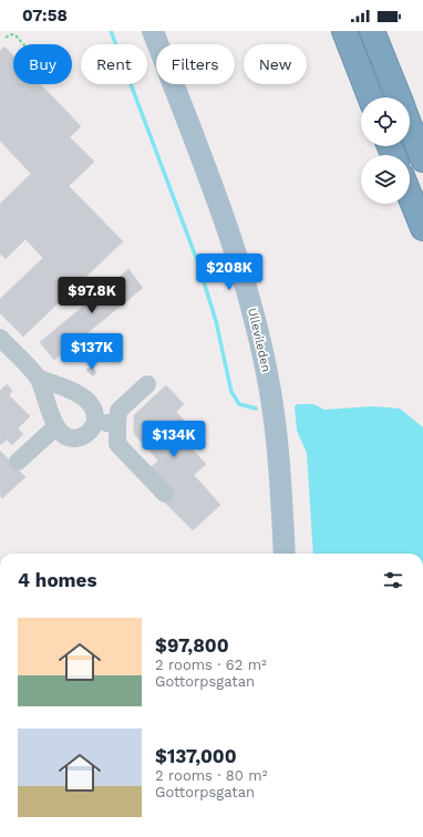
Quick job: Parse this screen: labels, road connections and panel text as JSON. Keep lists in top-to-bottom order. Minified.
{"streets":{"main road":["Ullevileden"]},"page":{"status":"07:58","chip":["Buy","Rent","Filters","New"],"price":["$208K","$97.8K","$137K","$134K"],"heading":"4 homes","list":[{"name":"$97,800","note":"2 rooms · 62 m² · Gottorpsgatan"},{"name":"$137,000","note":"2 rooms · 80 m² · Gottorpsgatan"}]}}
